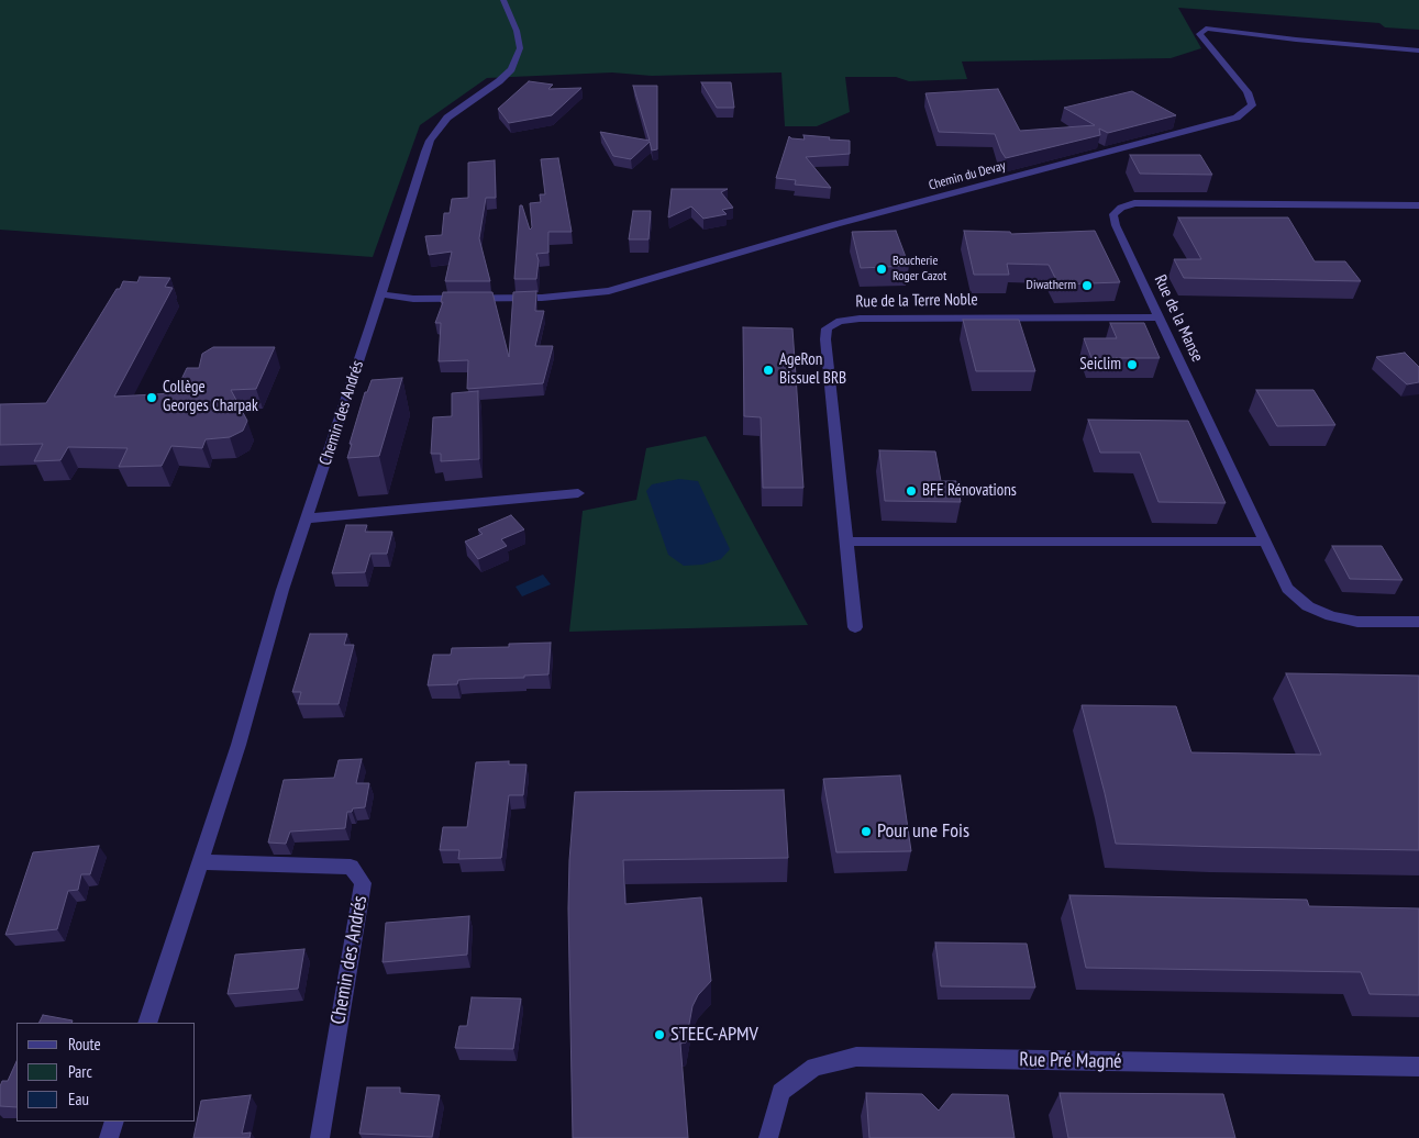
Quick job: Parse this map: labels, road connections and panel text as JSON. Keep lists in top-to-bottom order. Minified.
{"streets":{"street":["Chemin du Devay","Rue de la Terre Noble","Rue de la Manse","Chemin des Andrés","Rue Pré Magné"]},"crossings":[["Chemin du Devay","Chemin des Andrés"],["Rue de la Terre Noble","Rue de la Manse"]],"places":["Boucherie Roger Cazot","Diwatherm","Seiclim","AgeRon Bissuel BRB","Collège Georges Charpak","BFE Rénovations","Pour une Fois","STEEC-APMV"],"legend":["Route","Parc","Eau"]}
